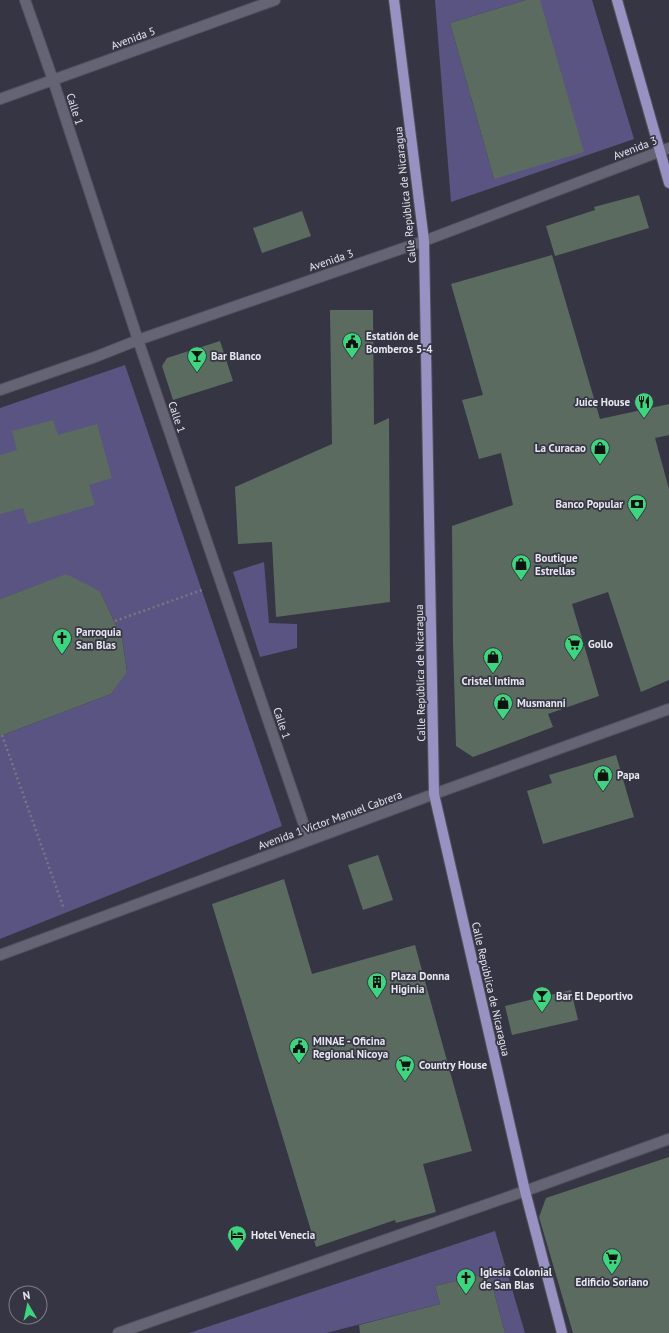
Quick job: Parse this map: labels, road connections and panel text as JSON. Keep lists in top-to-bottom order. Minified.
{"streets":{"main road":["Calle República de Nicaragua"],"street":["Avenida 5","Calle 1","Avenida 3","Avenida 1 Víctor Manuel Cabrera"]},"crossings":[["Avenida 5","Calle 1"],["Calle 1","Avenida 3"],["Calle 1","Avenida 1 Víctor Manuel Cabrera"],["Avenida 3","Calle República de Nicaragua"],["Calle República de Nicaragua","Avenida 1 Víctor Manuel Cabrera"]],"places":{"public building":["Estatión de Bomberos 5-4","MINAE - Oficina Regional Nicoya"],"bar":["Bar Blanco","Bar El Deportivo"],"restaurant":["Juice House"],"shop":["La Curacao","Boutique Estrellas","Cristel Intima","Musmanni","Papa"],"bank":["Banco Popular"],"church":["Parroquia San Blas","Iglesia Colonial de San Blas"],"supermarket":["Gollo","Country House","Edificio Soriano"],"building":["Plaza Donna Higinia"],"hotel":["Hotel Venecia"]},"north":"top"}
